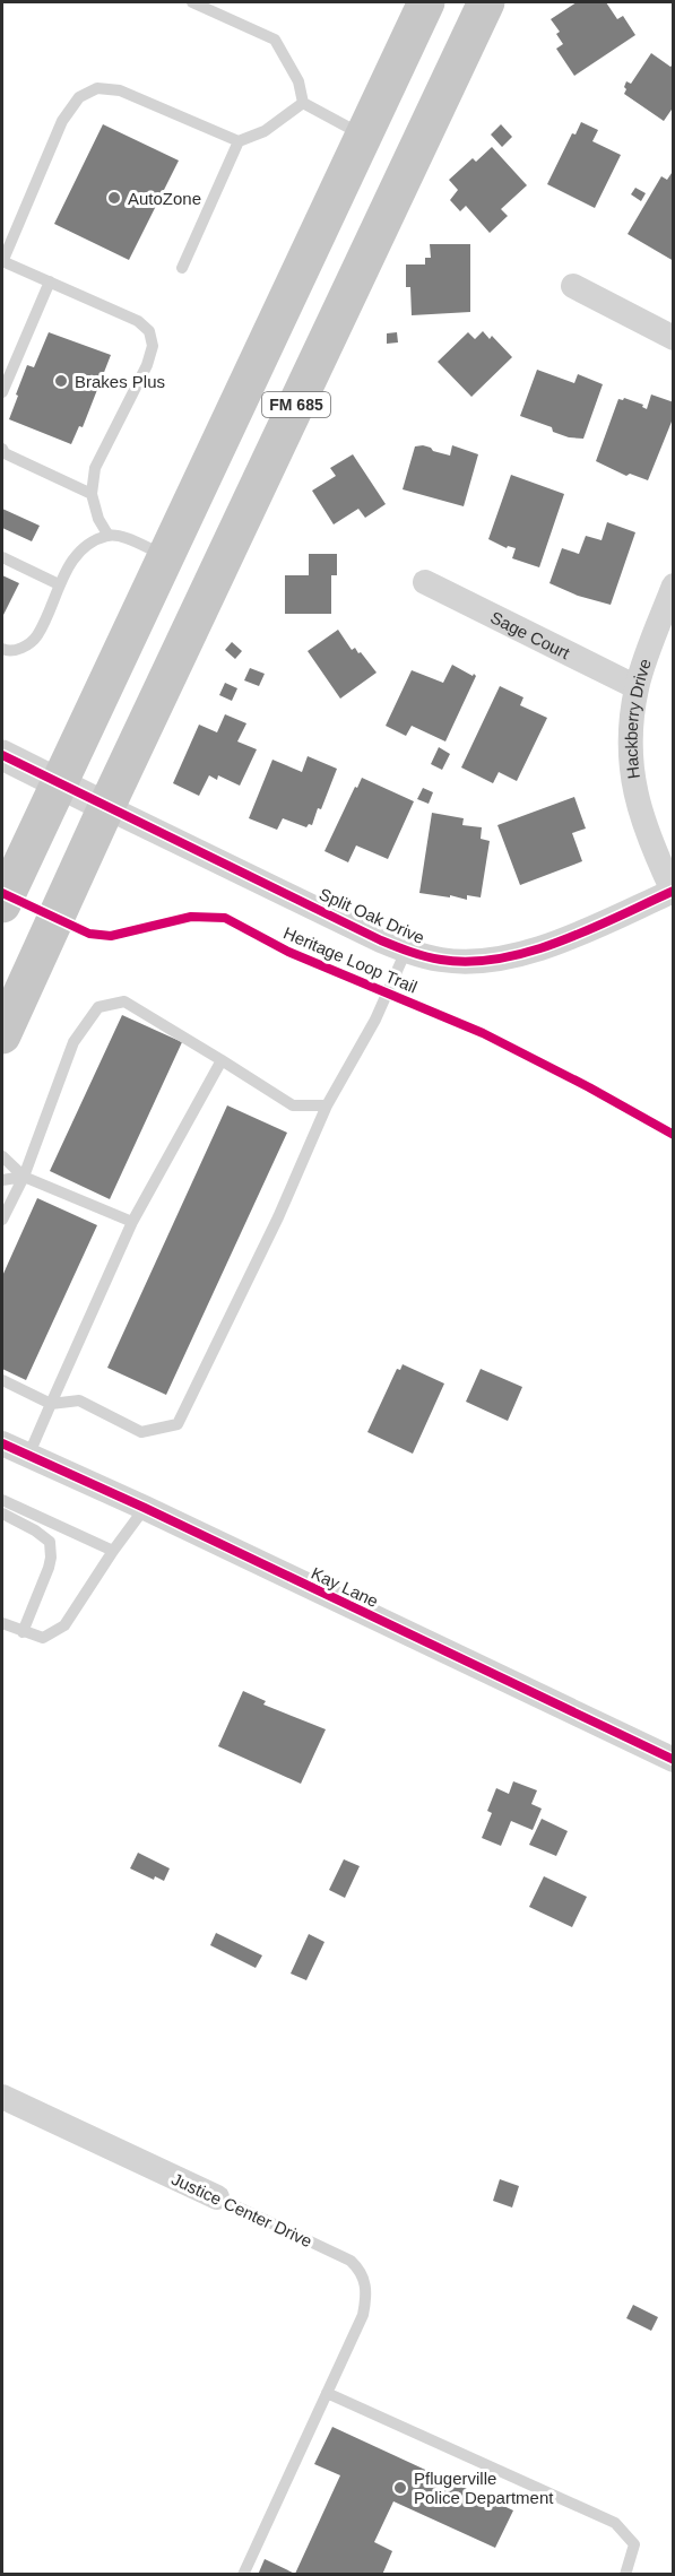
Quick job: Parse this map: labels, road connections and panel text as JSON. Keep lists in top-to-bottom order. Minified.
{"streets":{"main road":["FM 685"],"street":["Sage Court","Hackberry Drive","Split Oak Drive","Kay Lane","Justice Center Drive"],"cycle path":["Heritage Loop Trail"]},"crossings":[["FM 685","Split Oak Drive"],["Sage Court","Hackberry Drive"],["Hackberry Drive","Split Oak Drive"]],"places":["AutoZone","Brakes Plus","Pflugerville Police Department"]}
